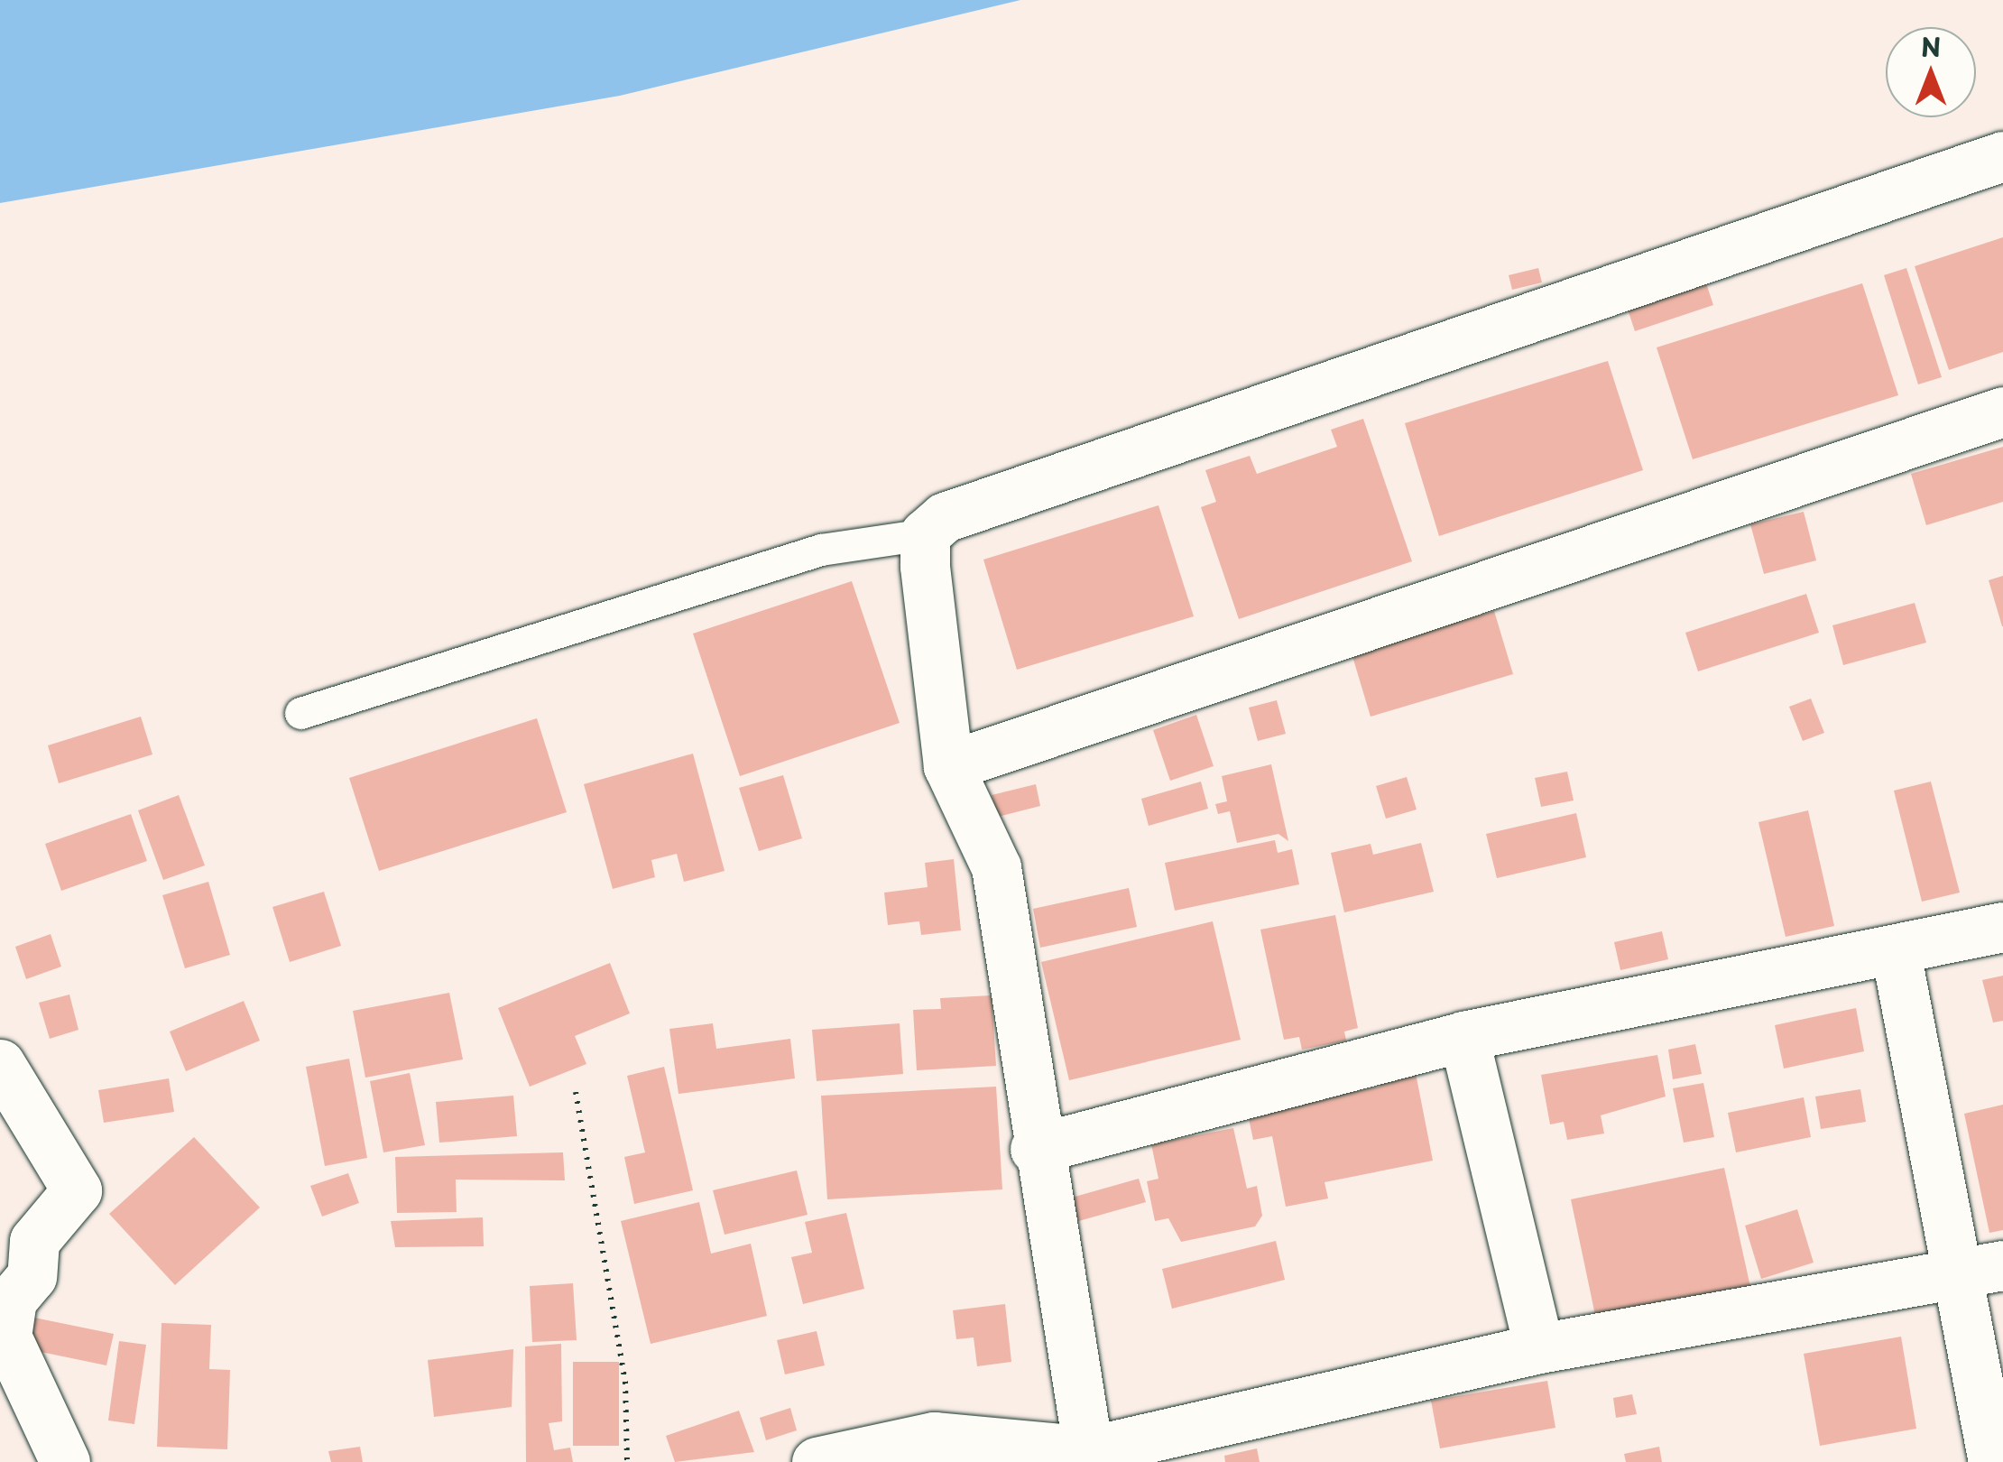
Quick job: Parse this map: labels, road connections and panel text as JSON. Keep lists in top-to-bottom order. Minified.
{"north":"top"}
